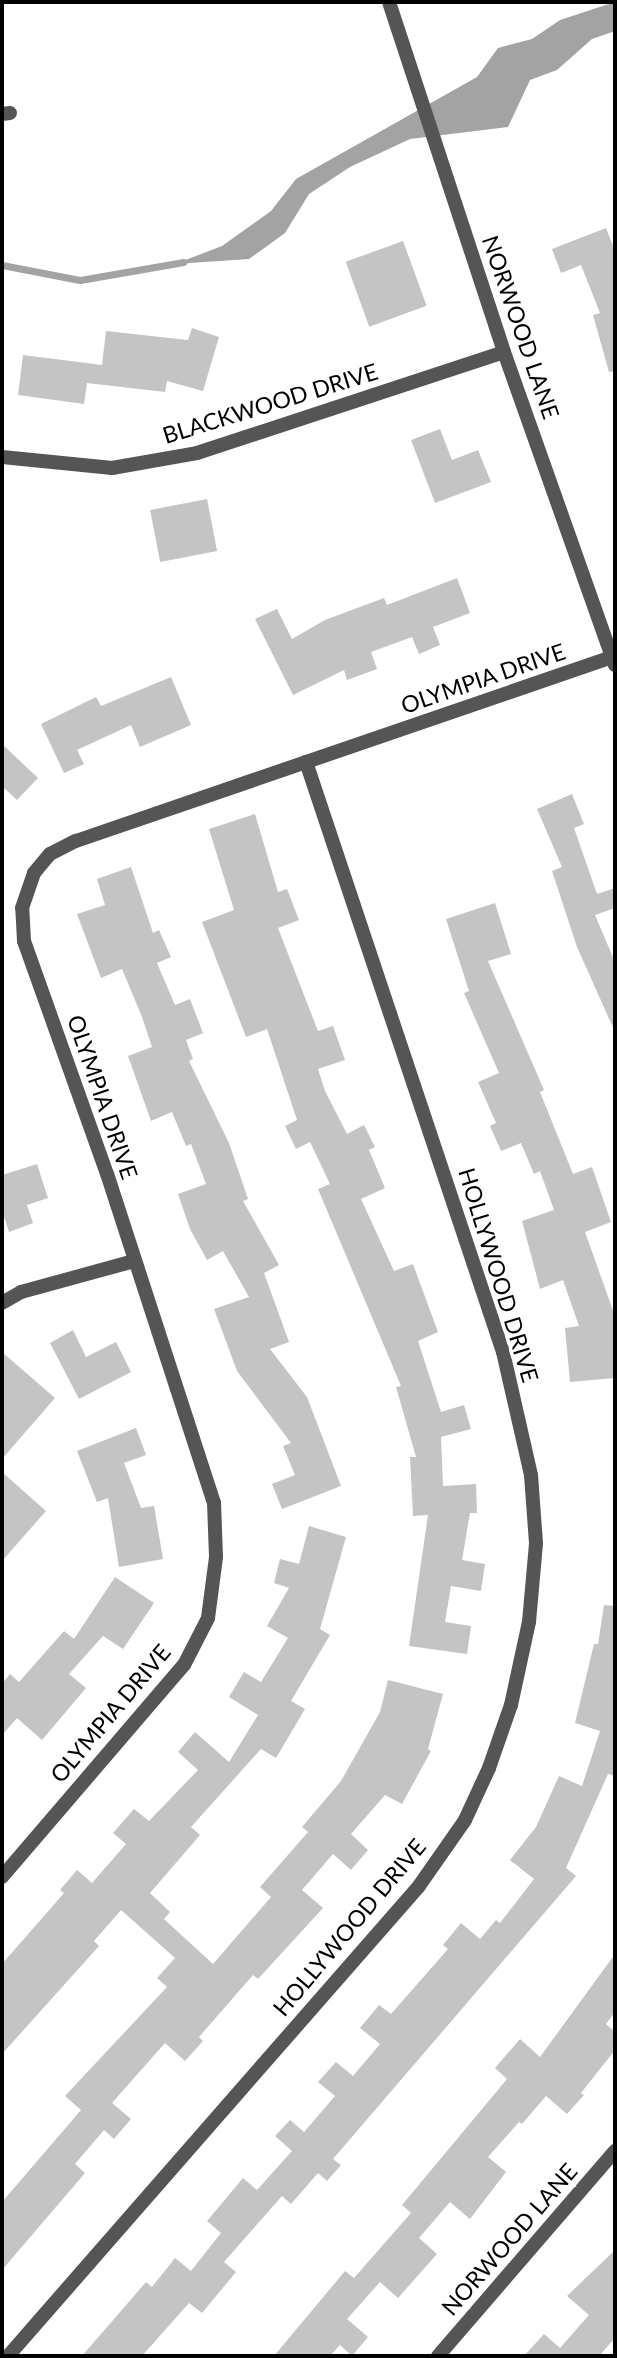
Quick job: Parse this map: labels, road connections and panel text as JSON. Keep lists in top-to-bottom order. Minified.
{"streets":{"street":["NORWOOD LANE","BLACKWOOD DRIVE","OLYMPIA DRIVE","HOLLYWOOD DRIVE"]},"crossings":[["NORWOOD LANE","BLACKWOOD DRIVE"],["NORWOOD LANE","OLYMPIA DRIVE"],["OLYMPIA DRIVE","HOLLYWOOD DRIVE"]]}
